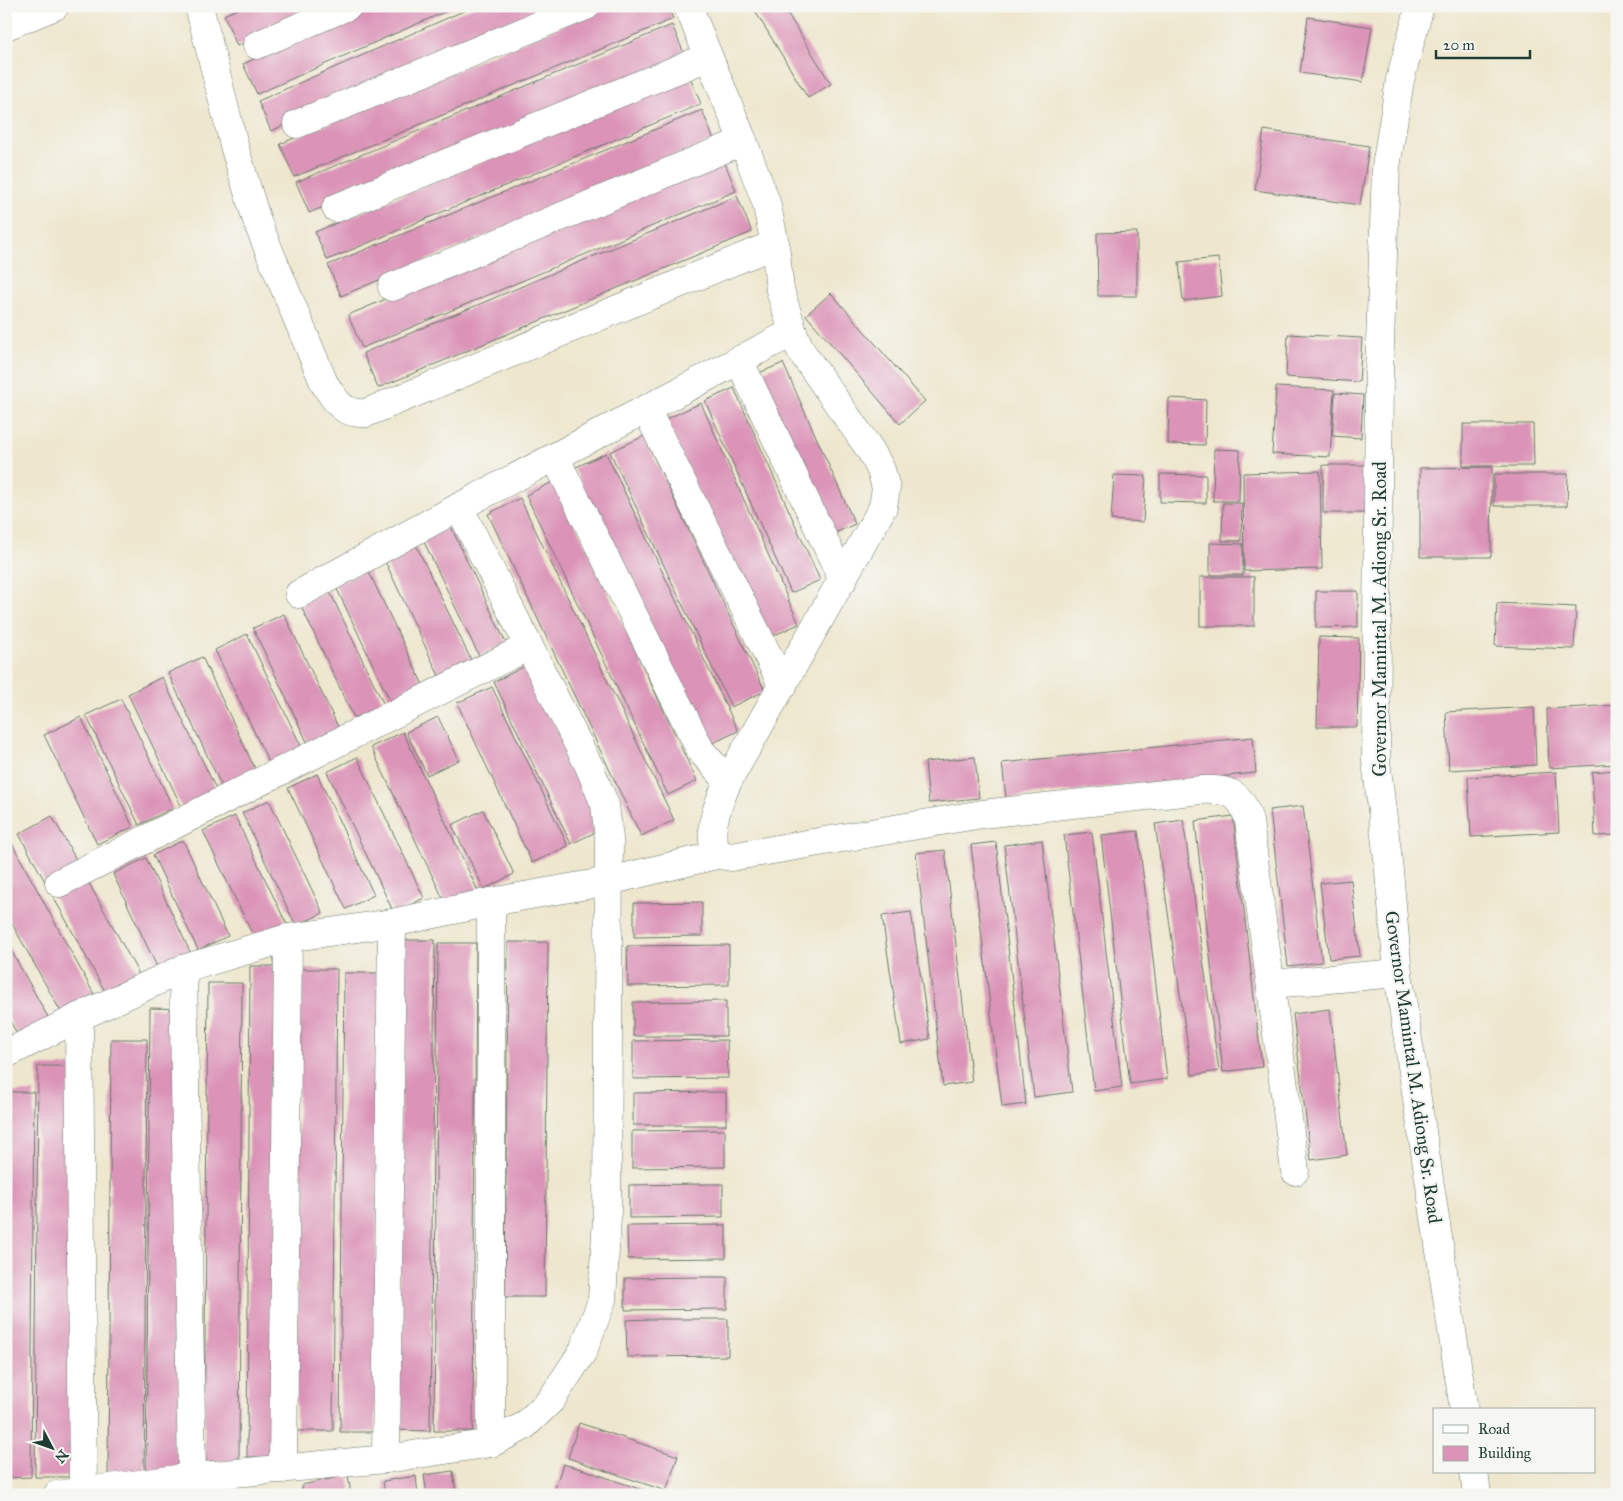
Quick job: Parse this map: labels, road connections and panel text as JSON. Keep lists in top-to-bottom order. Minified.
{"streets":{"street":["Governor Mamintal M. Adiong Sr. Road"]},"legend":["Road","Building"],"scale_bar":"20 m","north":"bottom right"}
